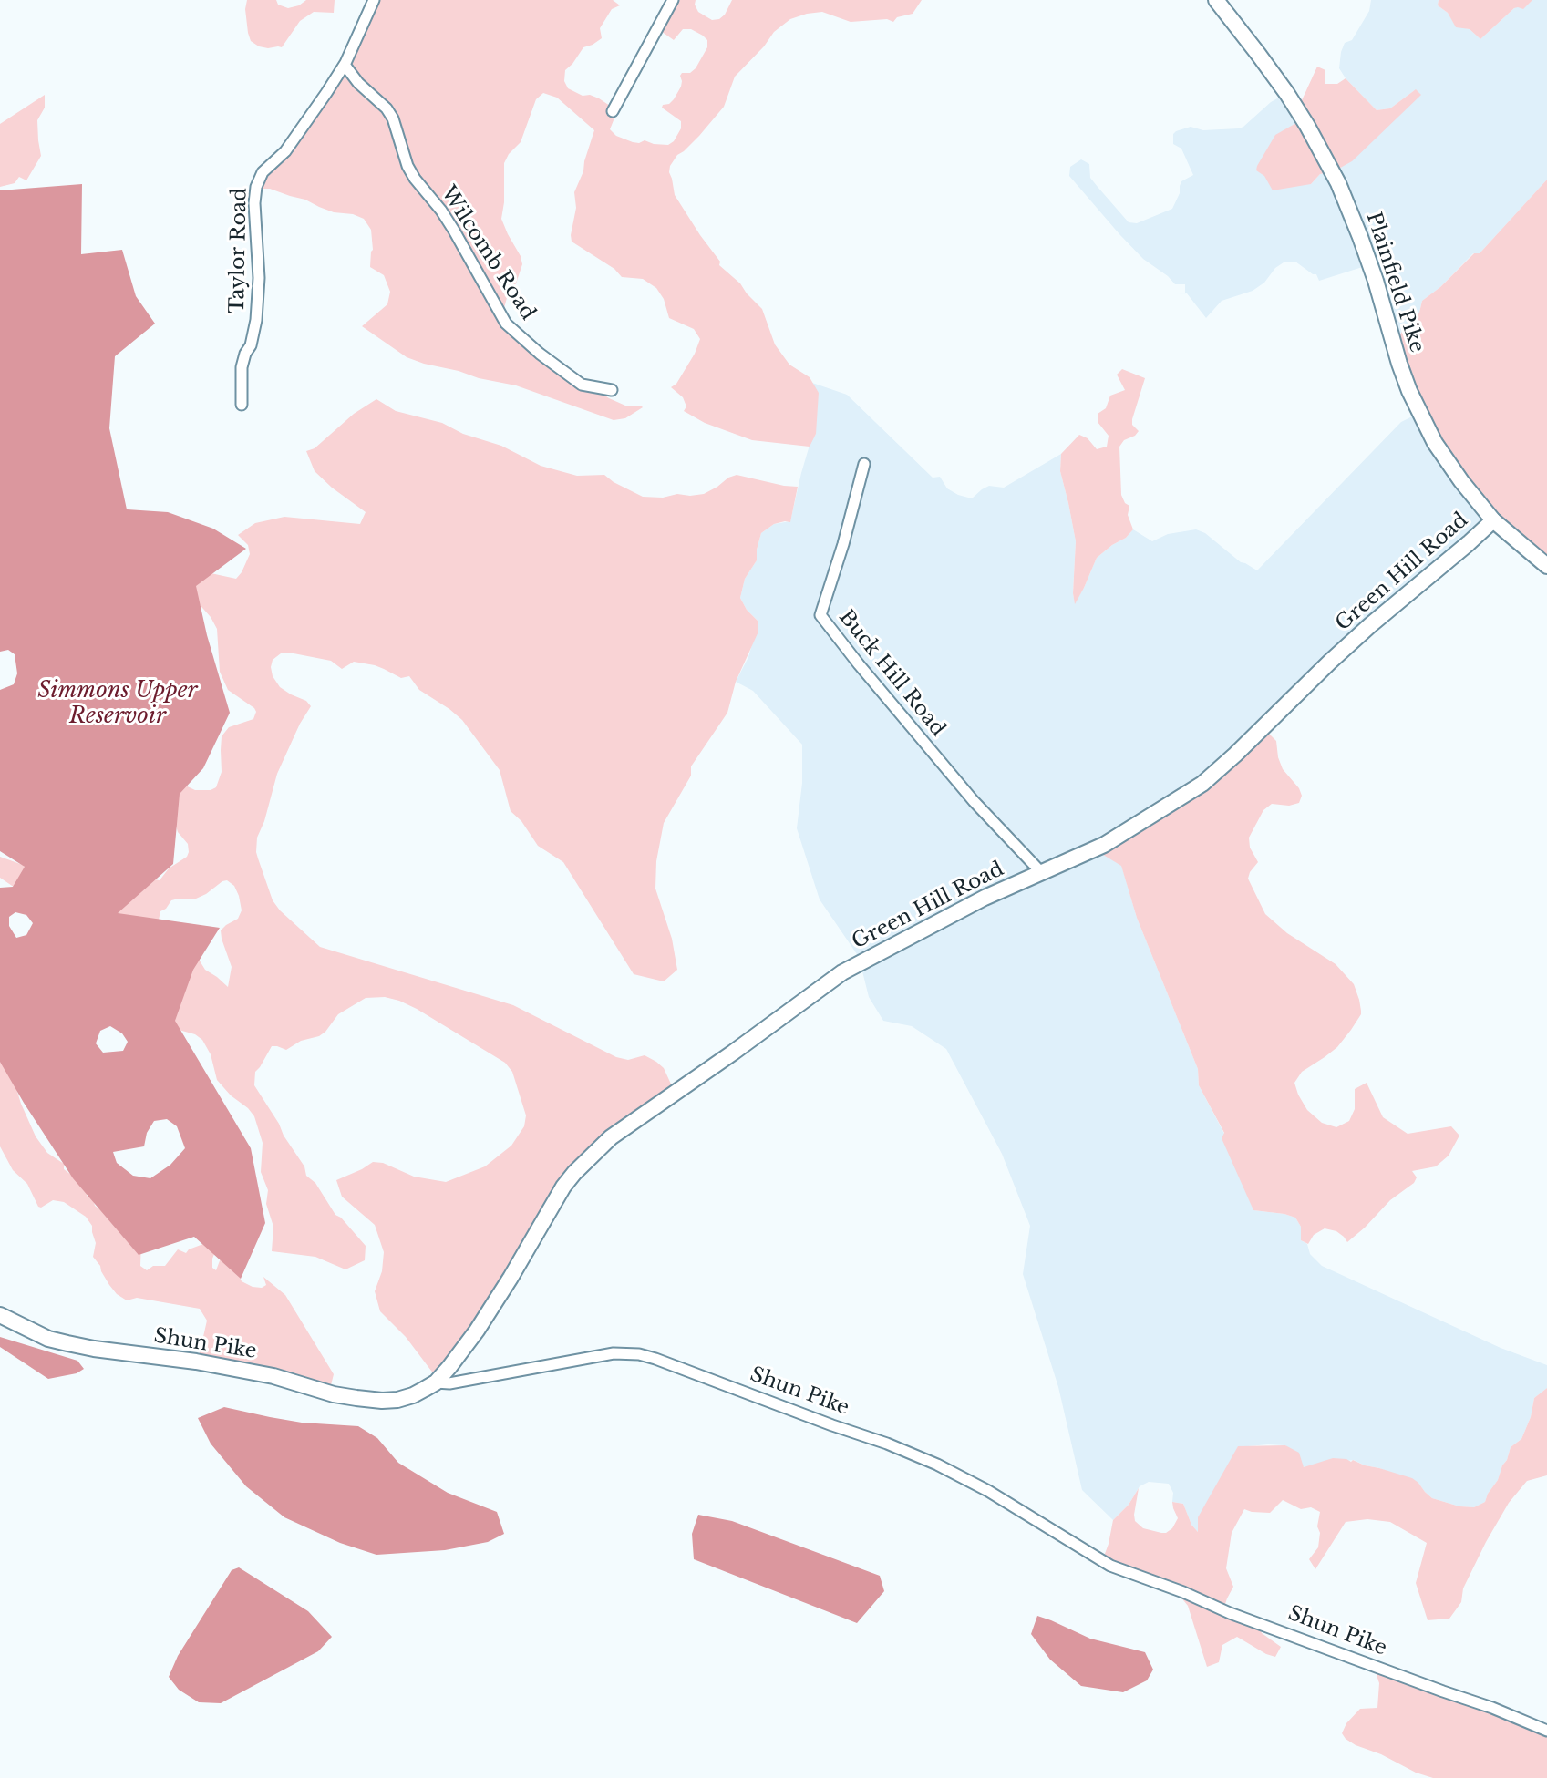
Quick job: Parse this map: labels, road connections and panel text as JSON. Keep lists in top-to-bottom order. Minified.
{"streets":{"main road":["Plainfield Pike","Green Hill Road","Shun Pike"],"street":["Taylor Road","Wilcomb Road","Buck Hill Road"]},"crossings":[["Taylor Road","Wilcomb Road"],["Plainfield Pike","Green Hill Road"],["Green Hill Road","Buck Hill Road"],["Green Hill Road","Shun Pike"]],"water":["Simmons Upper Reservoir"]}
